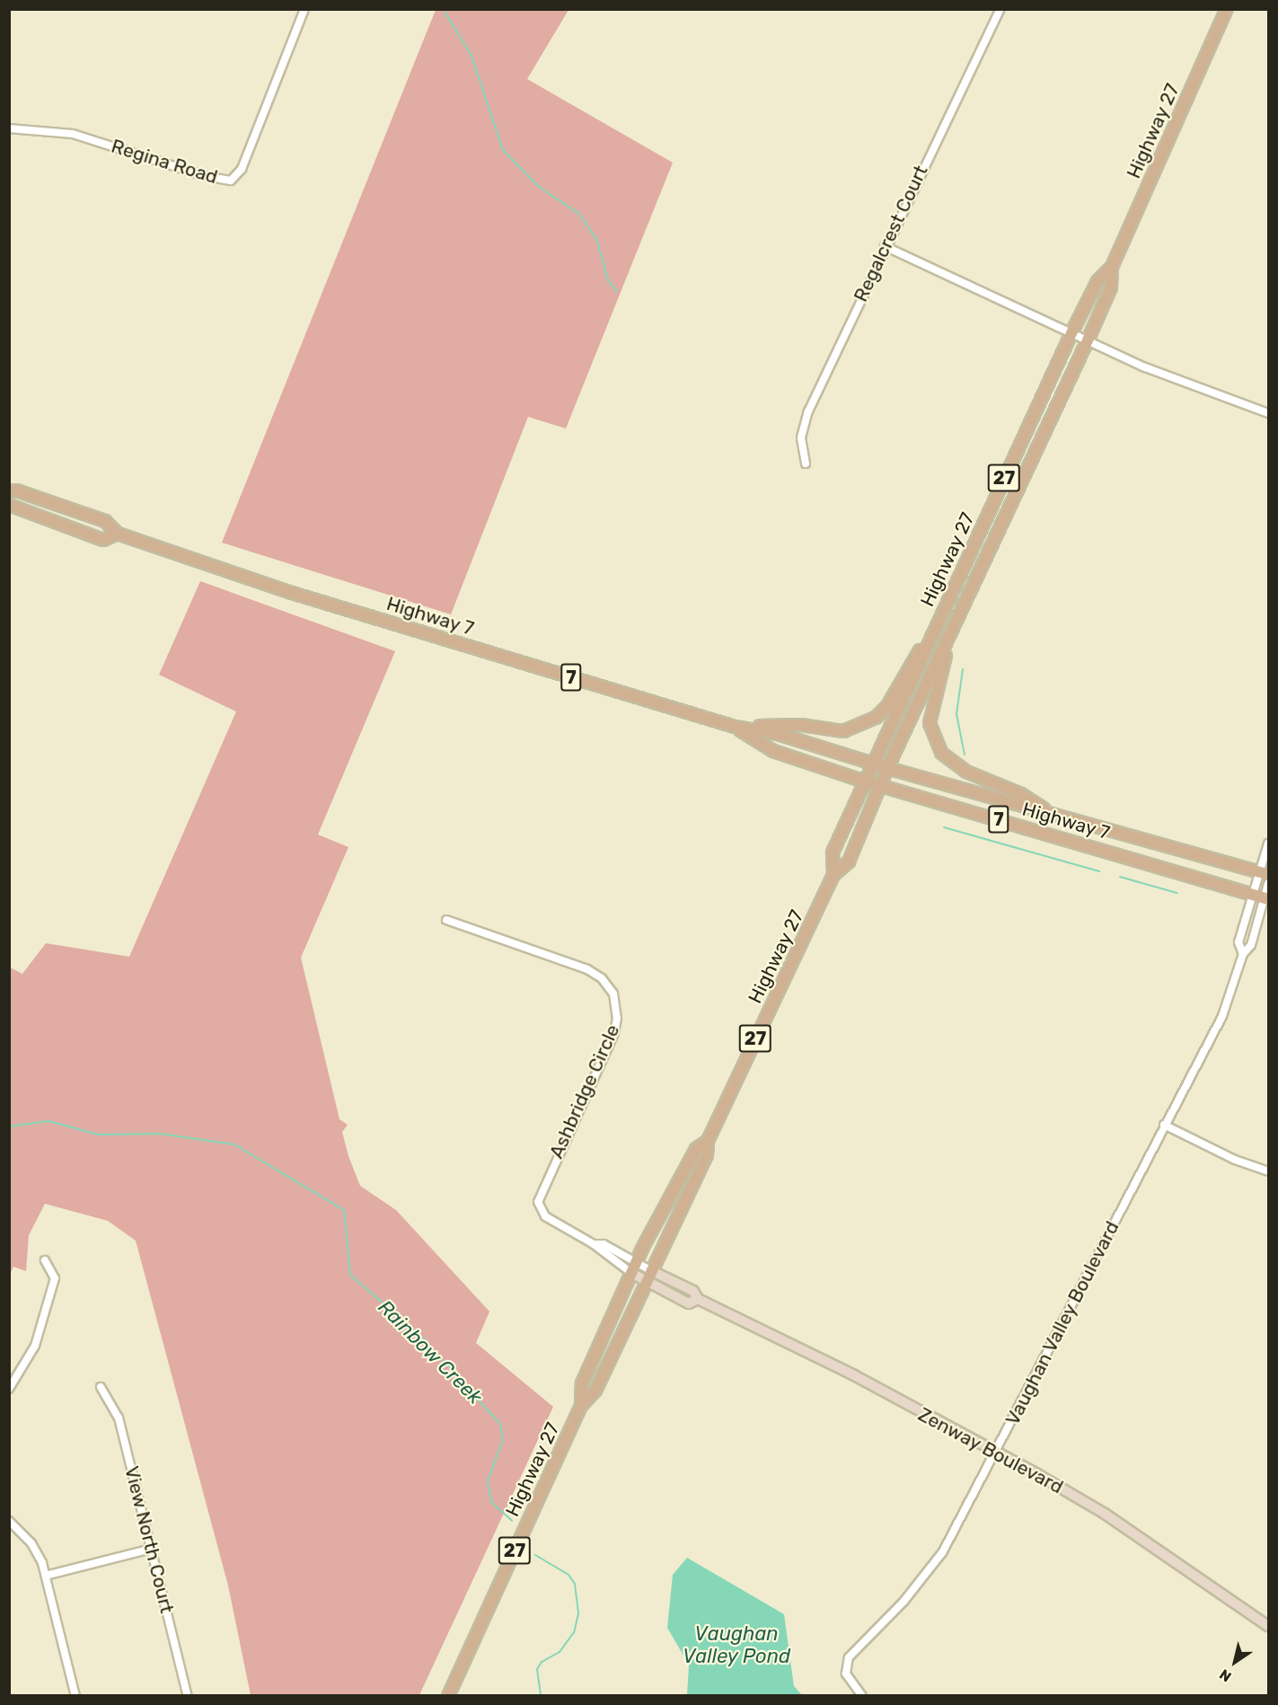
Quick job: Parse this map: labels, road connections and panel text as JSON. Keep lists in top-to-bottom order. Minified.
{"streets":{"main road":["Highway 27","27","Highway 7","7"],"street":["Regina Road","Regalcrest Court","Ashbridge Circle","Vaughan Valley Boulevard","Zenway Boulevard","View North Court"]},"crossings":[["Highway 27","Highway 7"],["Highway 27","Ashbridge Circle"],["Highway 27","Zenway Boulevard"],["Highway 7","Vaughan Valley Boulevard"],["Ashbridge Circle","Zenway Boulevard"],["Vaughan Valley Boulevard","Zenway Boulevard"]],"water":["Rainbow Creek","Vaughan Valley Pond"],"north":"bottom left"}
